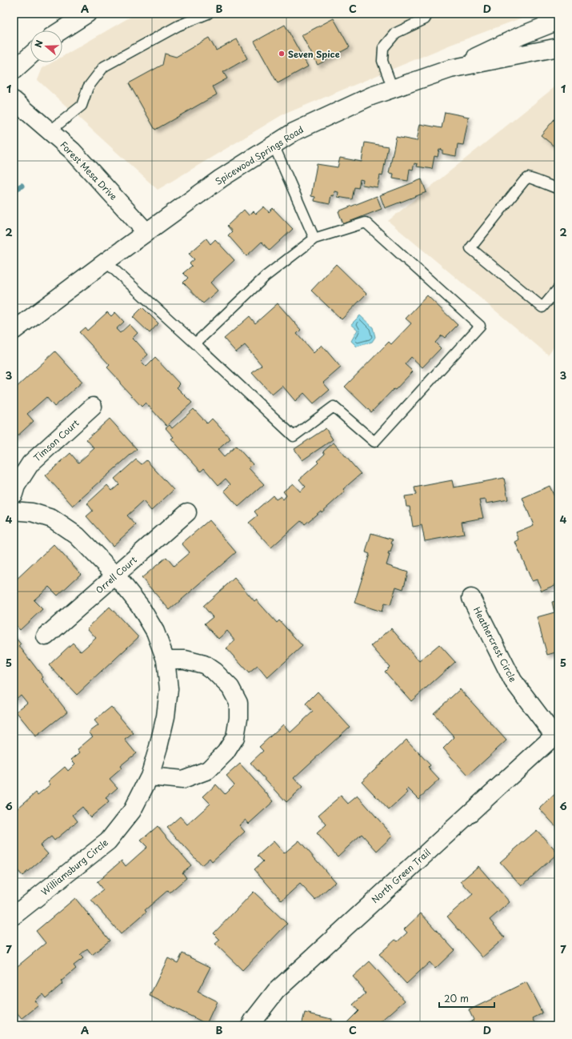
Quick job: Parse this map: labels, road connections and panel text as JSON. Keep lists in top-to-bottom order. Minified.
{"streets":{"street":["Spicewood Springs Road","Forest Mesa Drive","Timson Court","Orrell Court","Heathercrest Circle","Williamsburg Circle","North Green Trail"]},"crossings":[["Spicewood Springs Road","Forest Mesa Drive"],["Orrell Court","Williamsburg Circle"],["Heathercrest Circle","North Green Trail"]],"places":["Seven Spice"],"scale_bar":"20 m","north":"left","grid":{"columns":["A","B","C","D"],"rows":["1","2","3","4","5","6","7"]}}
